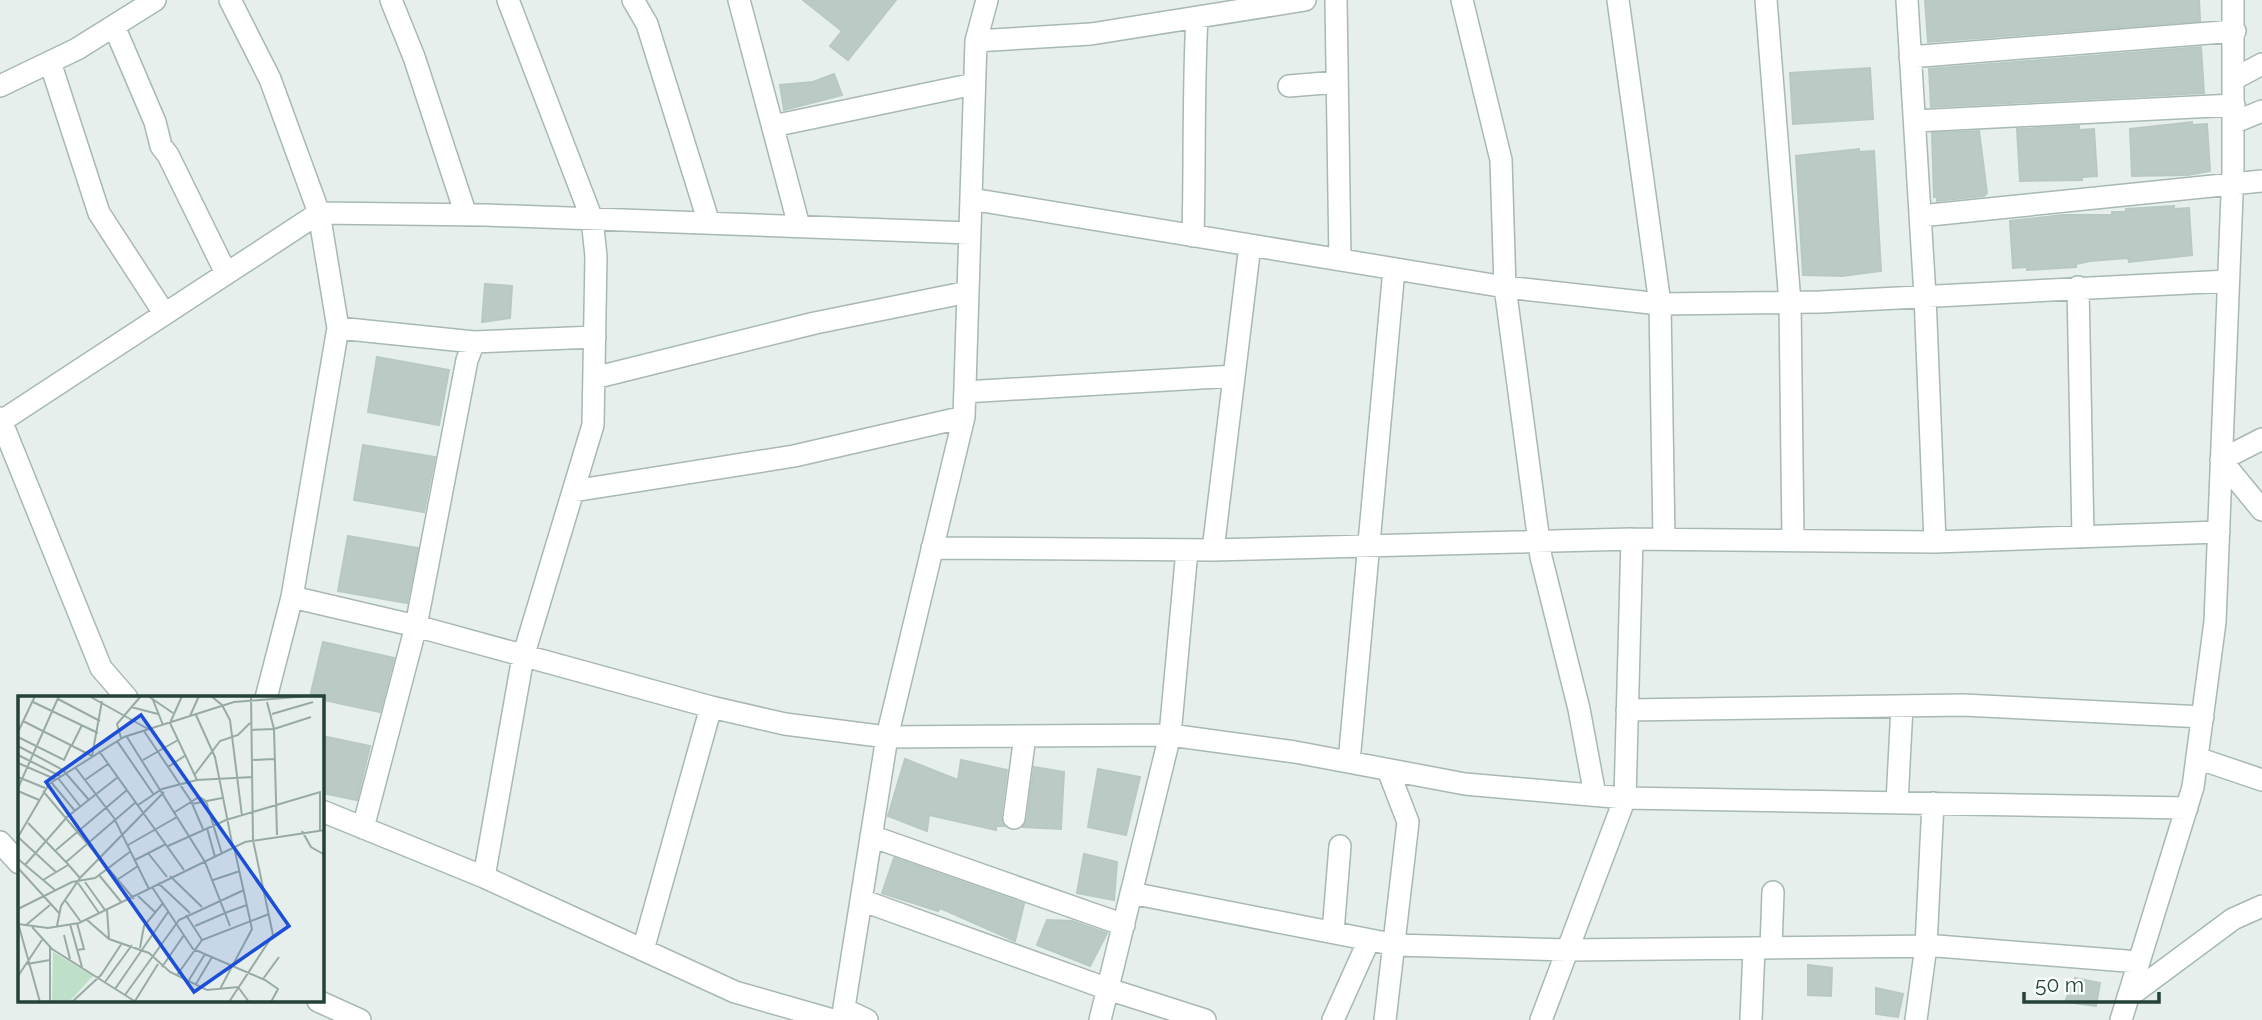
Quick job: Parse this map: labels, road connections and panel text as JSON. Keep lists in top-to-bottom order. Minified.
{"scale_bar":"50 m"}
